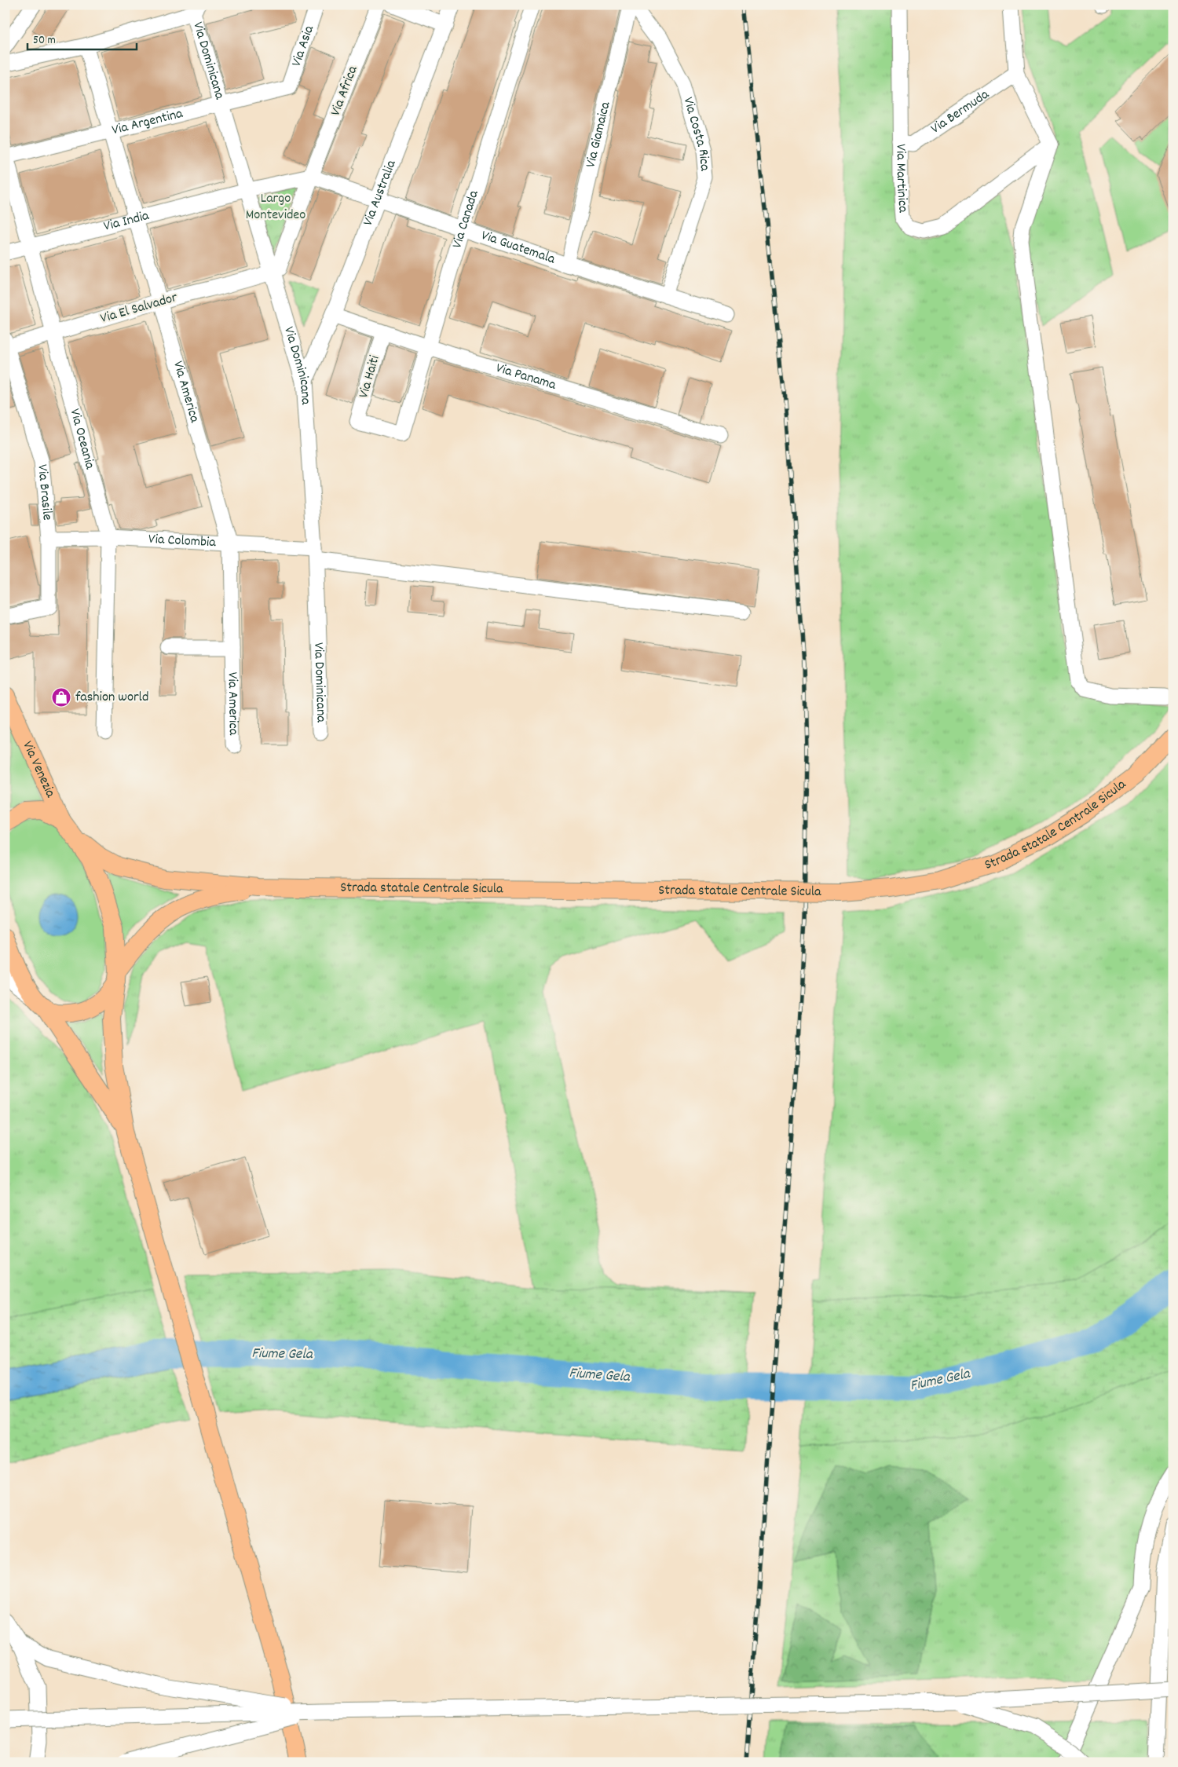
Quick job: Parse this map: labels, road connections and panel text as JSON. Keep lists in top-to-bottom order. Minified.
{"streets":{"main road":["Via Venezia","Strada statale Centrale Sicula"],"street":["Via Asia","Via Dominicana","Via Africa","Via Bermuda","Via Argentina","Via Costa Rica","Via Giamaica","Via Martinica","Via Australia","Via Canada","Via India","Via Guatemala","Via El Salvador","Via Haiti","Via Panama","Via America","Via Oceania","Via Brasile","Via Colombia"]},"crossings":[["Via Asia","Via Argentina"],["Via Dominicana","Via Argentina"],["Via Dominicana","Via Australia"],["Via Dominicana","Via India"],["Via Dominicana","Via El Salvador"],["Via Dominicana","Via Colombia"],["Via Africa","Via Guatemala"],["Via Bermuda","Via Martinica"],["Via Argentina","Via America"],["Via Argentina","Via Oceania"],["Via Costa Rica","Via Guatemala"],["Via Giamaica","Via Guatemala"],["Via Australia","Via Guatemala"],["Via Australia","Via Panama"],["Via Canada","Via Guatemala"],["Via Canada","Via Haiti"],["Via Canada","Via Panama"],["Via India","Via America"],["Via India","Via Oceania"],["Via El Salvador","Via America"],["Via El Salvador","Via Oceania"],["Via El Salvador","Via Brasile"],["Via Haiti","Via Panama"],["Via America","Via Colombia"],["Via Oceania","Via Colombia"],["Via Brasile","Via Colombia"]],"water":["Fiume Gela"],"parks":["Largo Montevideo"],"places":{"shop":["fashion world"]},"scale_bar":"50 m"}
